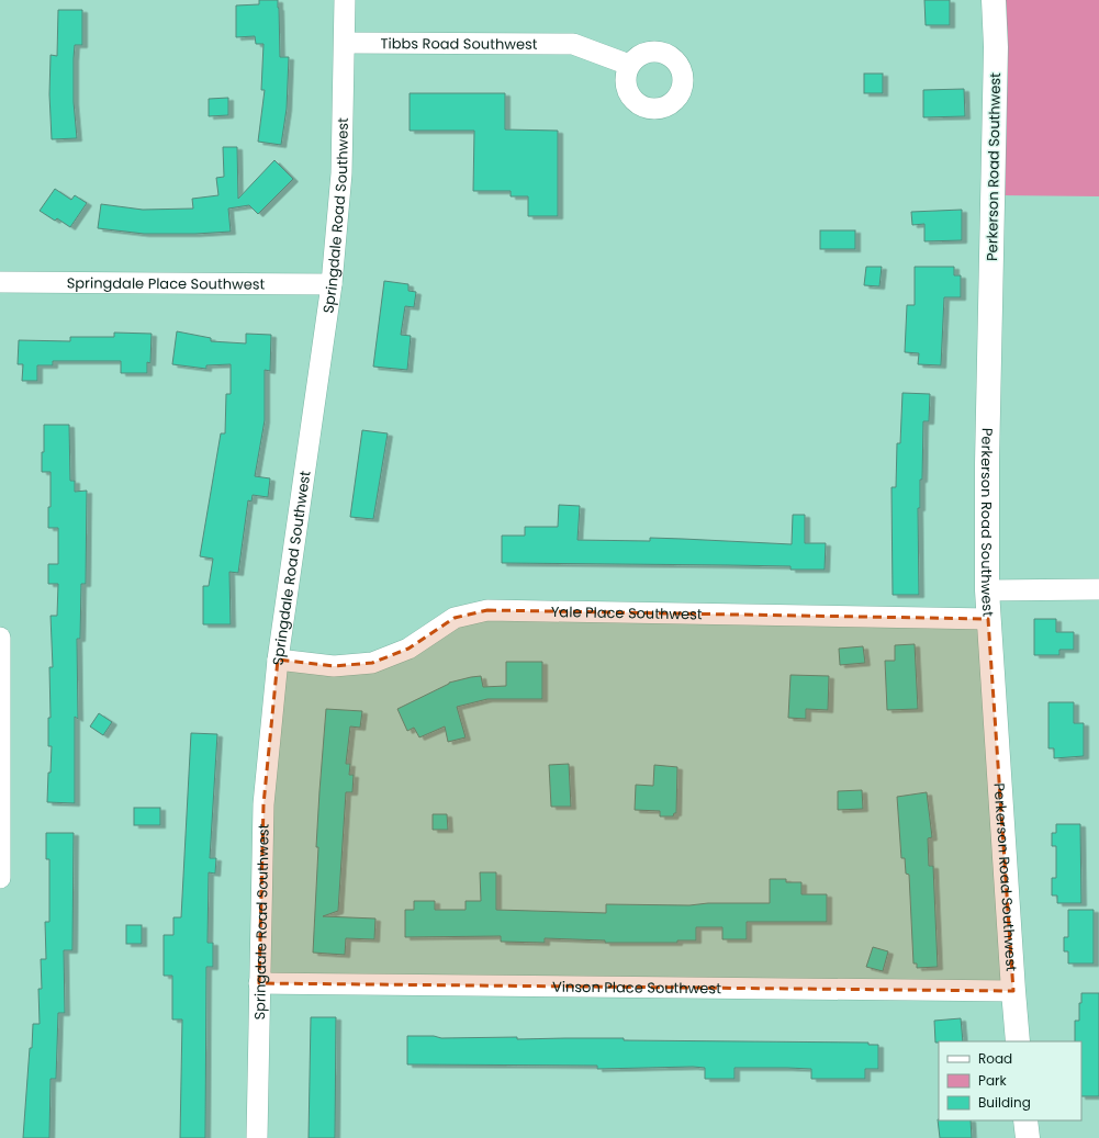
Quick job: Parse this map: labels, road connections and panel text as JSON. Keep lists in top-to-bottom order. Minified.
{"streets":{"street":["Tibbs Road Southwest","Perkerson Road Southwest","Springdale Road Southwest","Springdale Place Southwest","Yale Place Southwest","Vinson Place Southwest"]},"crossings":[["Tibbs Road Southwest","Springdale Road Southwest"],["Perkerson Road Southwest","Yale Place Southwest"],["Perkerson Road Southwest","Vinson Place Southwest"],["Springdale Road Southwest","Springdale Place Southwest"],["Springdale Road Southwest","Yale Place Southwest"],["Springdale Road Southwest","Vinson Place Southwest"]],"legend":["Road","Park","Building"]}
